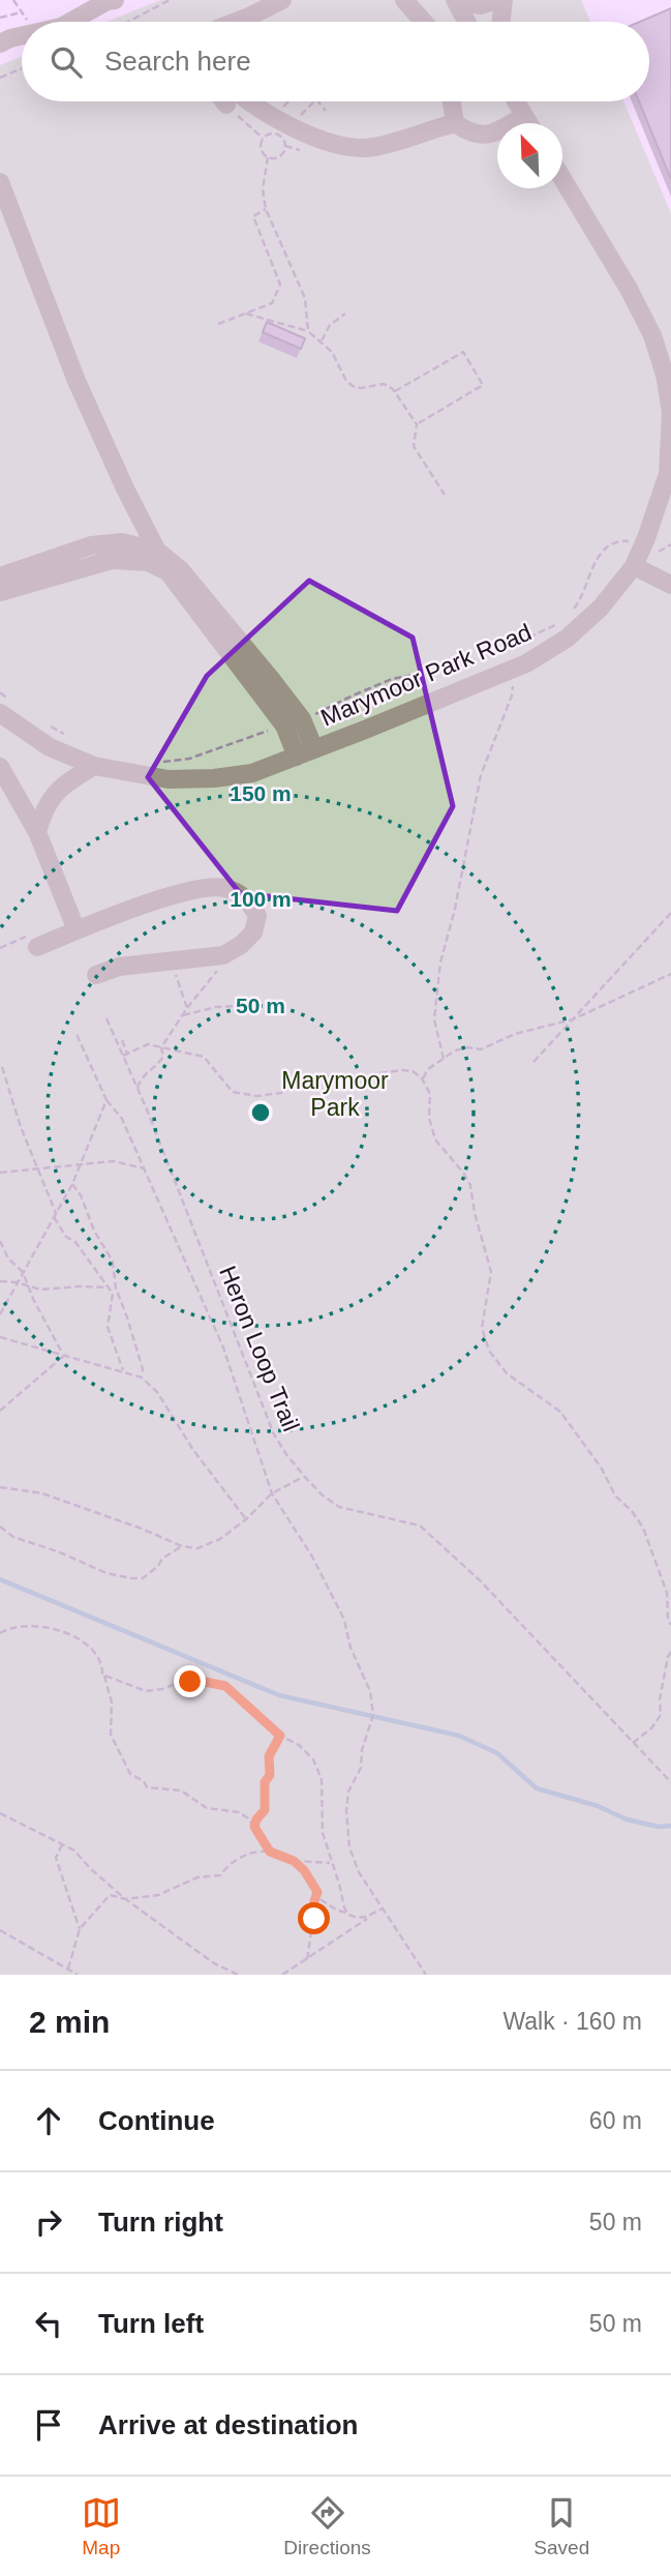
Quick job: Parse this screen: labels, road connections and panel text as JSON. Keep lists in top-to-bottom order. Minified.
{"streets":{"street":["Marymoor Park Road"],"path":["Heron Loop Trail"]},"parks":["Marymoor Park"],"north":"top left","page":{"search":"Search here","heading":["2 min","Walk · 160 m"],"list":[["Continue","60 m"],["Turn right","50 m"],["Turn left","50 m"],"Arrive at destination"],"nav":["Map","Directions","Saved"]},"rings":["150 m","100 m","50 m"]}
